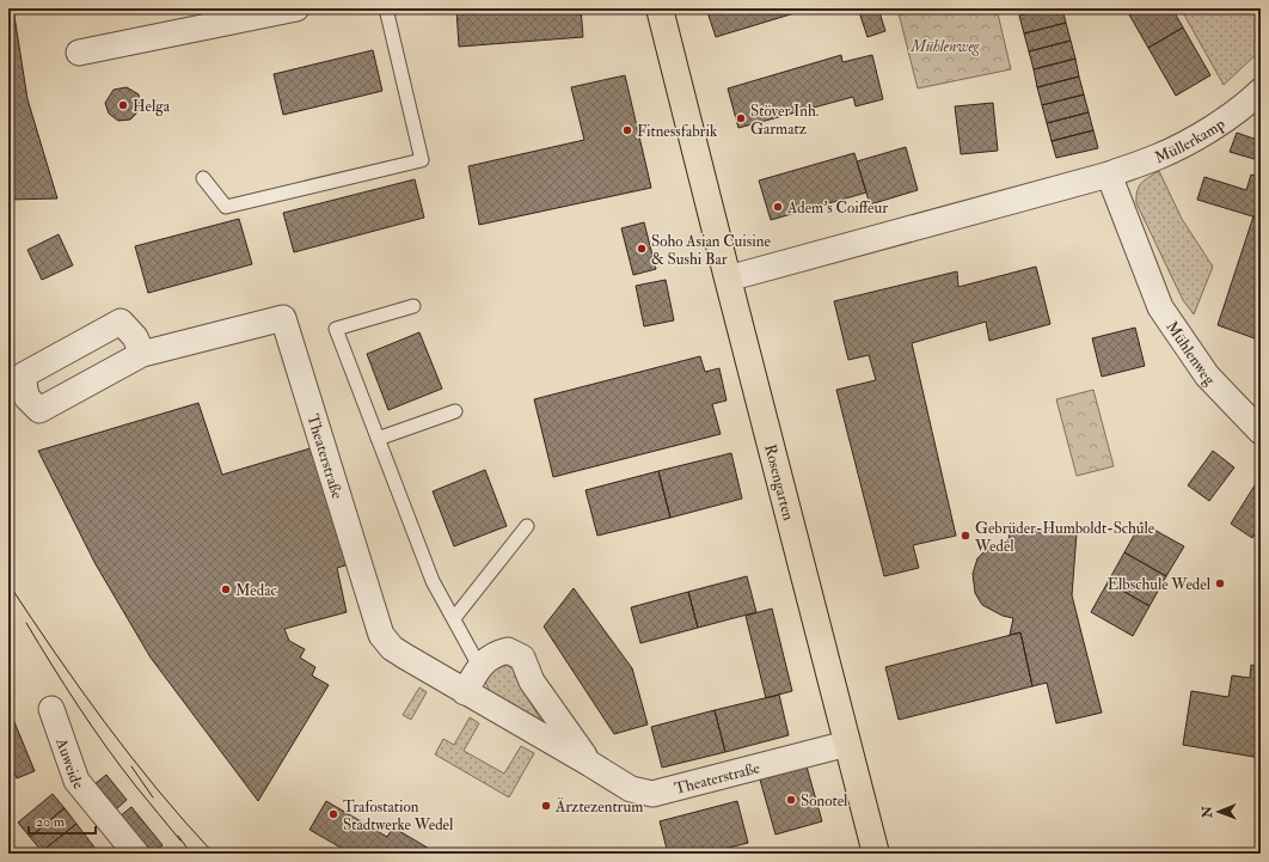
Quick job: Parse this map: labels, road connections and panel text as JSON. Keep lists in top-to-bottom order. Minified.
{"streets":{"main road":["Rosengarten"],"street":["Müllerkamp","Mühlenweg","Theaterstraße","Auweide"]},"crossings":[["Müllerkamp","Mühlenweg"],["Theaterstraße","Rosengarten"]],"parks":["Mühlenweg"],"places":["Helga","Stöver Inh. Garmatz","Fitnessfabrik","Adem's Coiffeur","Soho Asian Cuisine & Sushi Bar","Gebrüder-Humboldt-Schule Wedel","Elbschule Wedel","Medac","Sonotel","Ärztezentrum","Trafostation Stadtwerke Wedel"],"scale_bar":"20 m","north":"left"}
